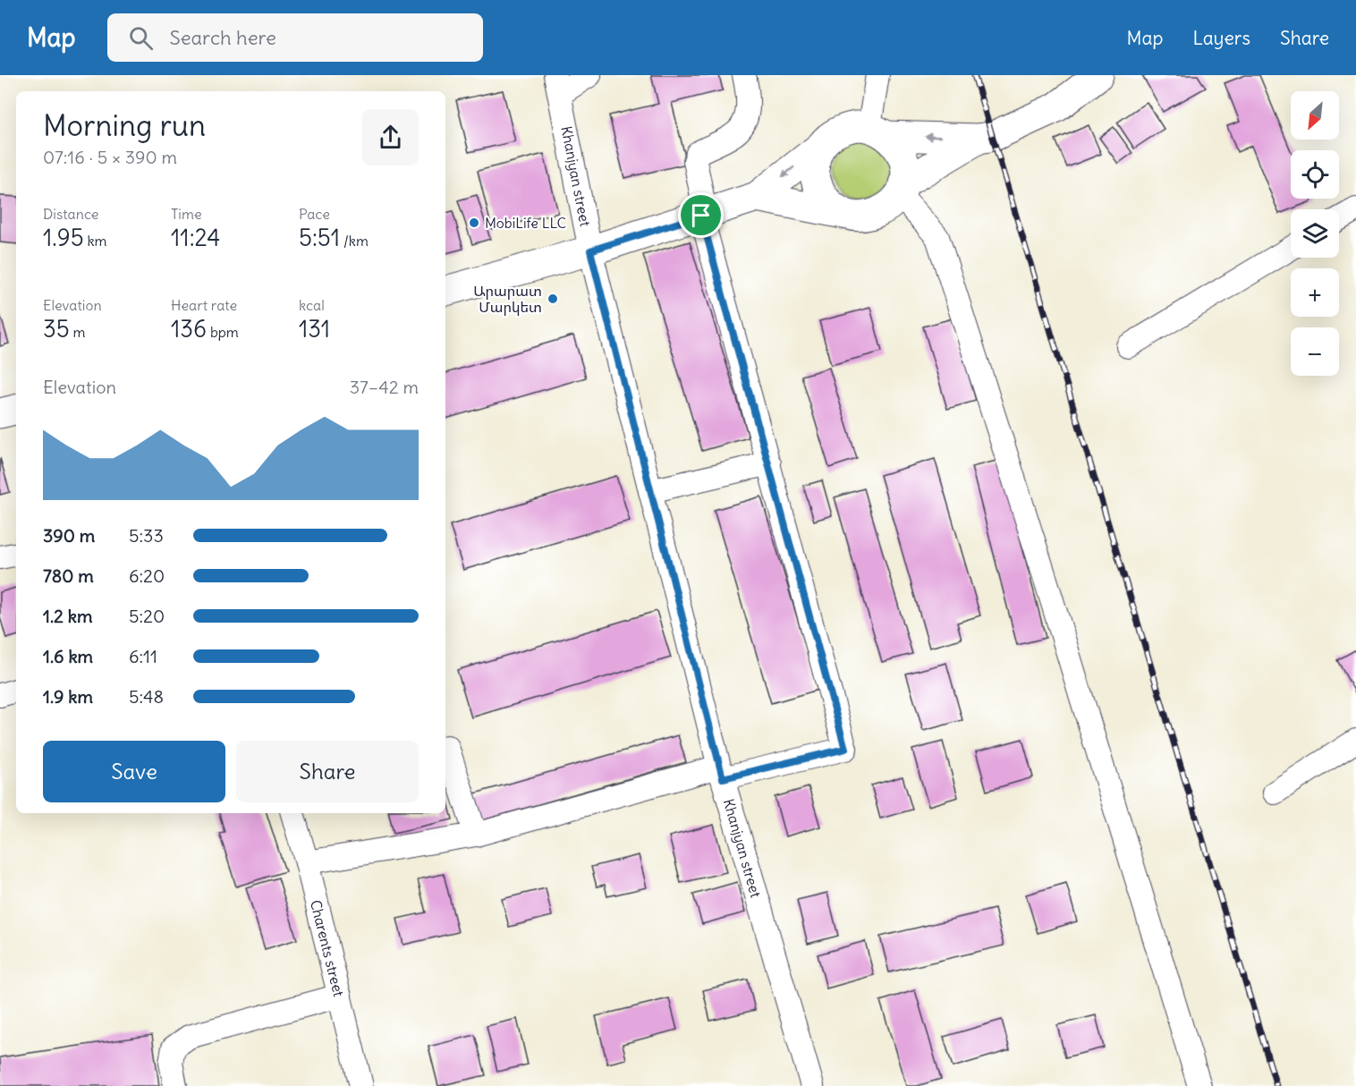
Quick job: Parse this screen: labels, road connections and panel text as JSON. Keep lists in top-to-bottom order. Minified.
{"streets":{"street":["Khanjyan street","Charents street"]},"places":["MobiLife LLC","Արարատ Մարկետ"],"north":"bottom left","page":{"header":"Map","search":"Search here","nav":["Map","Layers","Share"],"map_buttons":["+","−"],"heading":["Morning run","07:16 · 5 × 390 m"],"stats":[["Distance","1.95 km"],["Time","11:24"],["Pace","5:51 /km"],["Elevation","35 m"],["Heart rate","136 bpm"],["kcal","131"]],"chart":["Elevation","37–42 m"],"list":[{"name":"390 m","note":"5:33"},{"name":"780 m","note":"6:20"},{"name":"1.2 km","note":"5:20"},{"name":"1.6 km","note":"6:11"},{"name":"1.9 km","note":"5:48"}],"buttons":["Save","Share"]}}
